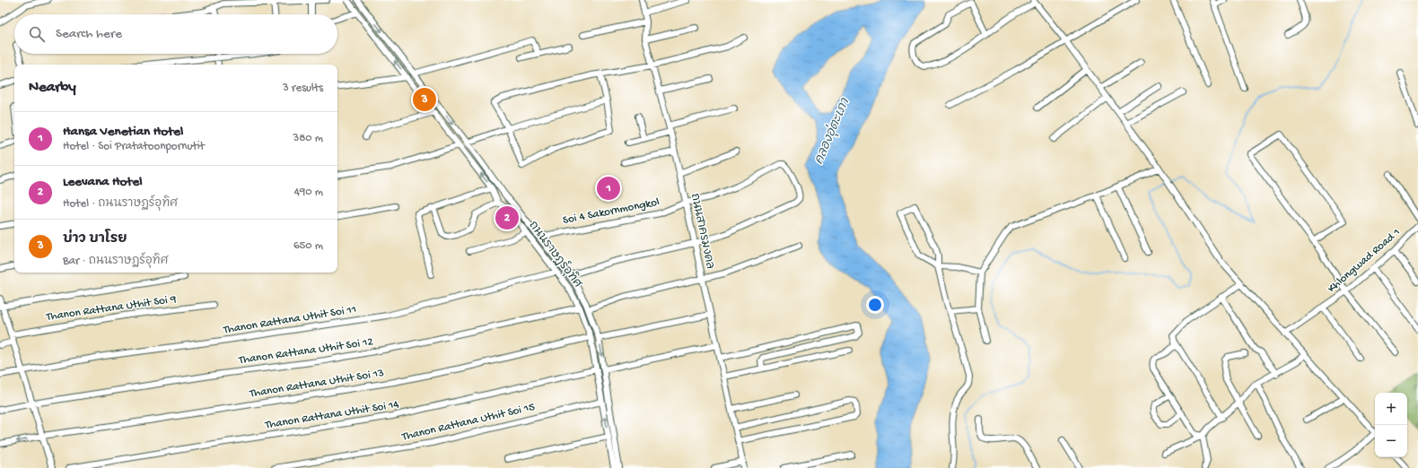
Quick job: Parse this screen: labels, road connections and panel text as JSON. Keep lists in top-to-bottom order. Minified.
{"streets":{"street":["Soi 4 Sakornmongkol","ถนนสาครมงคล","ถนนราษฏร์อุทิศ","Khlongwad Road 1","Thanon Rattana Uthit Soi 9","Thanon Rattana Uthit Soi 11","Thanon Rattana Uthit Soi 12","Thanon Rattana Uthit Soi 13","Thanon Rattana Uthit Soi 14","Thanon Rattana Uthit Soi 15"]},"crossings":[["Soi 4 Sakornmongkol","ถนนสาครมงคล"],["Soi 4 Sakornmongkol","ถนนราษฏร์อุทิศ"],["ถนนราษฏร์อุทิศ","Thanon Rattana Uthit Soi 11"],["ถนนราษฏร์อุทิศ","Thanon Rattana Uthit Soi 12"],["ถนนราษฏร์อุทิศ","Thanon Rattana Uthit Soi 13"],["ถนนราษฏร์อุทิศ","Thanon Rattana Uthit Soi 14"],["ถนนราษฏร์อุทิศ","Thanon Rattana Uthit Soi 15"]],"water":["คลองอุ่ตะเภา"],"page":{"search":"Search here","heading":["Nearby","3 results"],"pins":["3","1","2"],"list":[{"mark":"1","name":"Hansa Venetian Hotel","note":"Hotel · Soi Pratatoonpornutit","value":"380 m"},{"mark":"2","name":"Leevana Hotel","note":"Hotel · ถนนราษฏร์อุทิศ","value":"490 m"},{"mark":"3","name":"บ่าว บาโรย","note":"Bar · ถนนราษฏร์อุทิศ","value":"650 m"}],"map_buttons":["+","−"]}}
